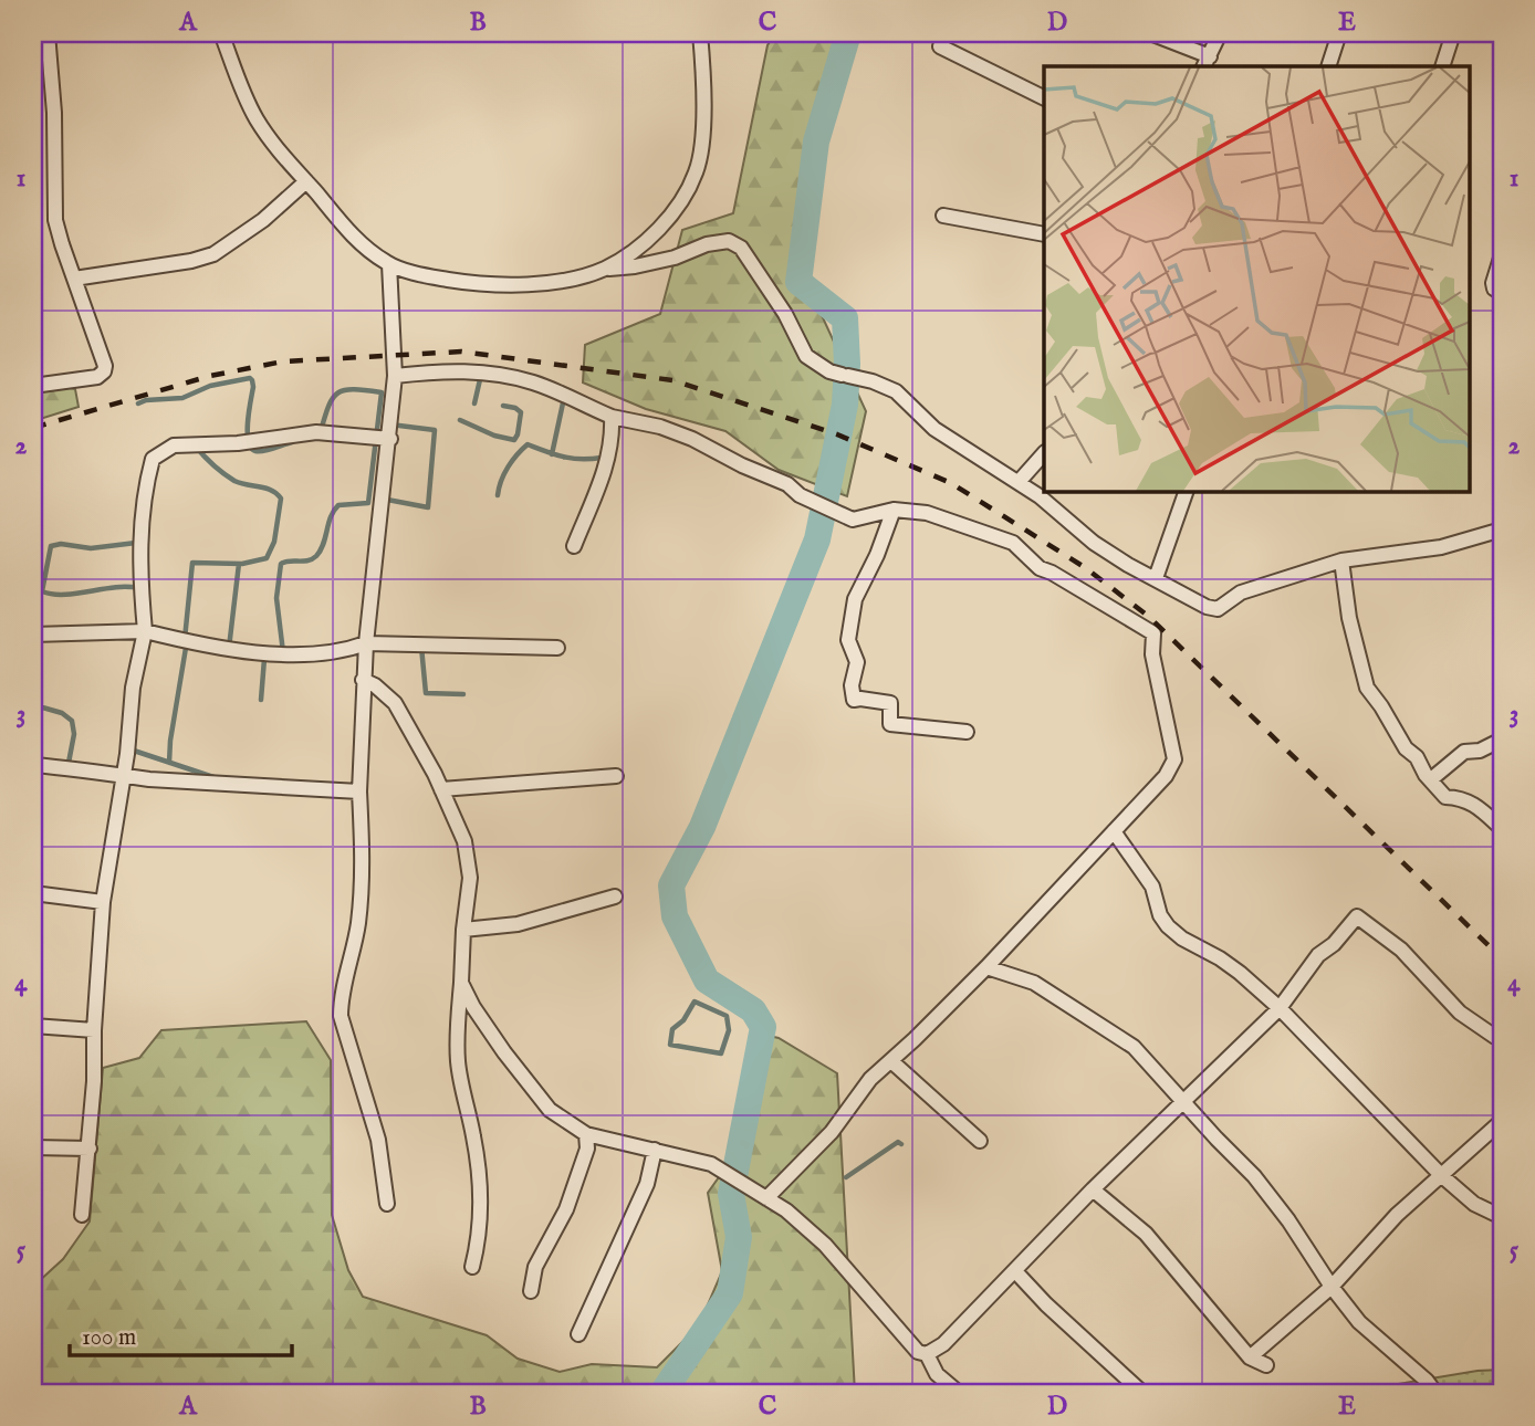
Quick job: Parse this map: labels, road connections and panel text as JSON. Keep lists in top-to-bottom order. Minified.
{"scale_bar":"100 m","grid":{"columns":["A","B","C","D","E"],"rows":["1","2","3","4","5"]}}
